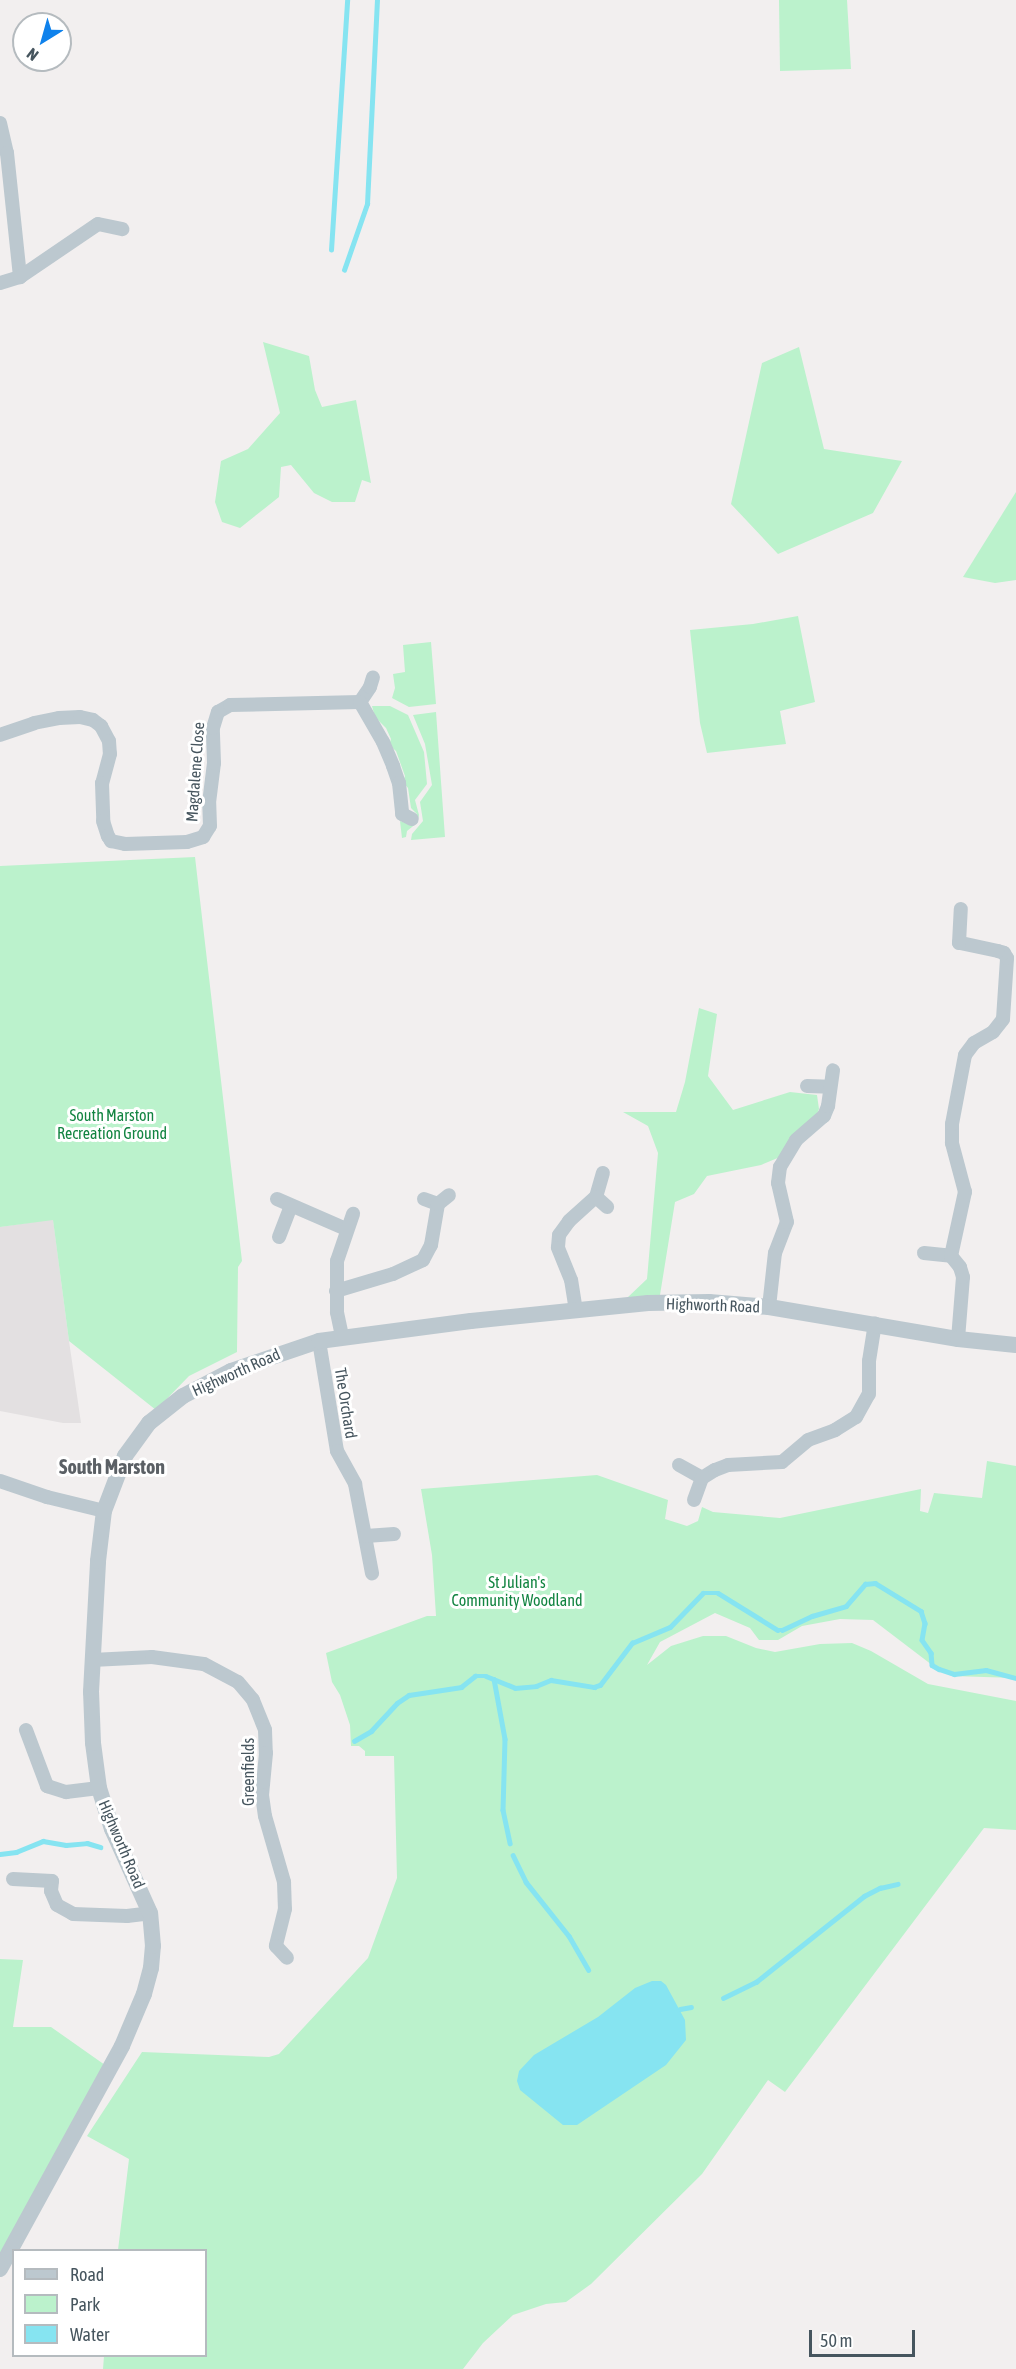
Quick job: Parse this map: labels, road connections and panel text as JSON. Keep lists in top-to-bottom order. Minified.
{"streets":{"street":["Magdalene Close","Highworth Road","The Orchard","Greenfields"]},"crossings":[["Highworth Road","The Orchard"],["Highworth Road","Greenfields"]],"districts":["South Marston"],"parks":["South Marston Recreation Ground","St Julian's Community Woodland"],"legend":["Road","Park","Water"],"scale_bar":"50 m","north":"bottom left"}
